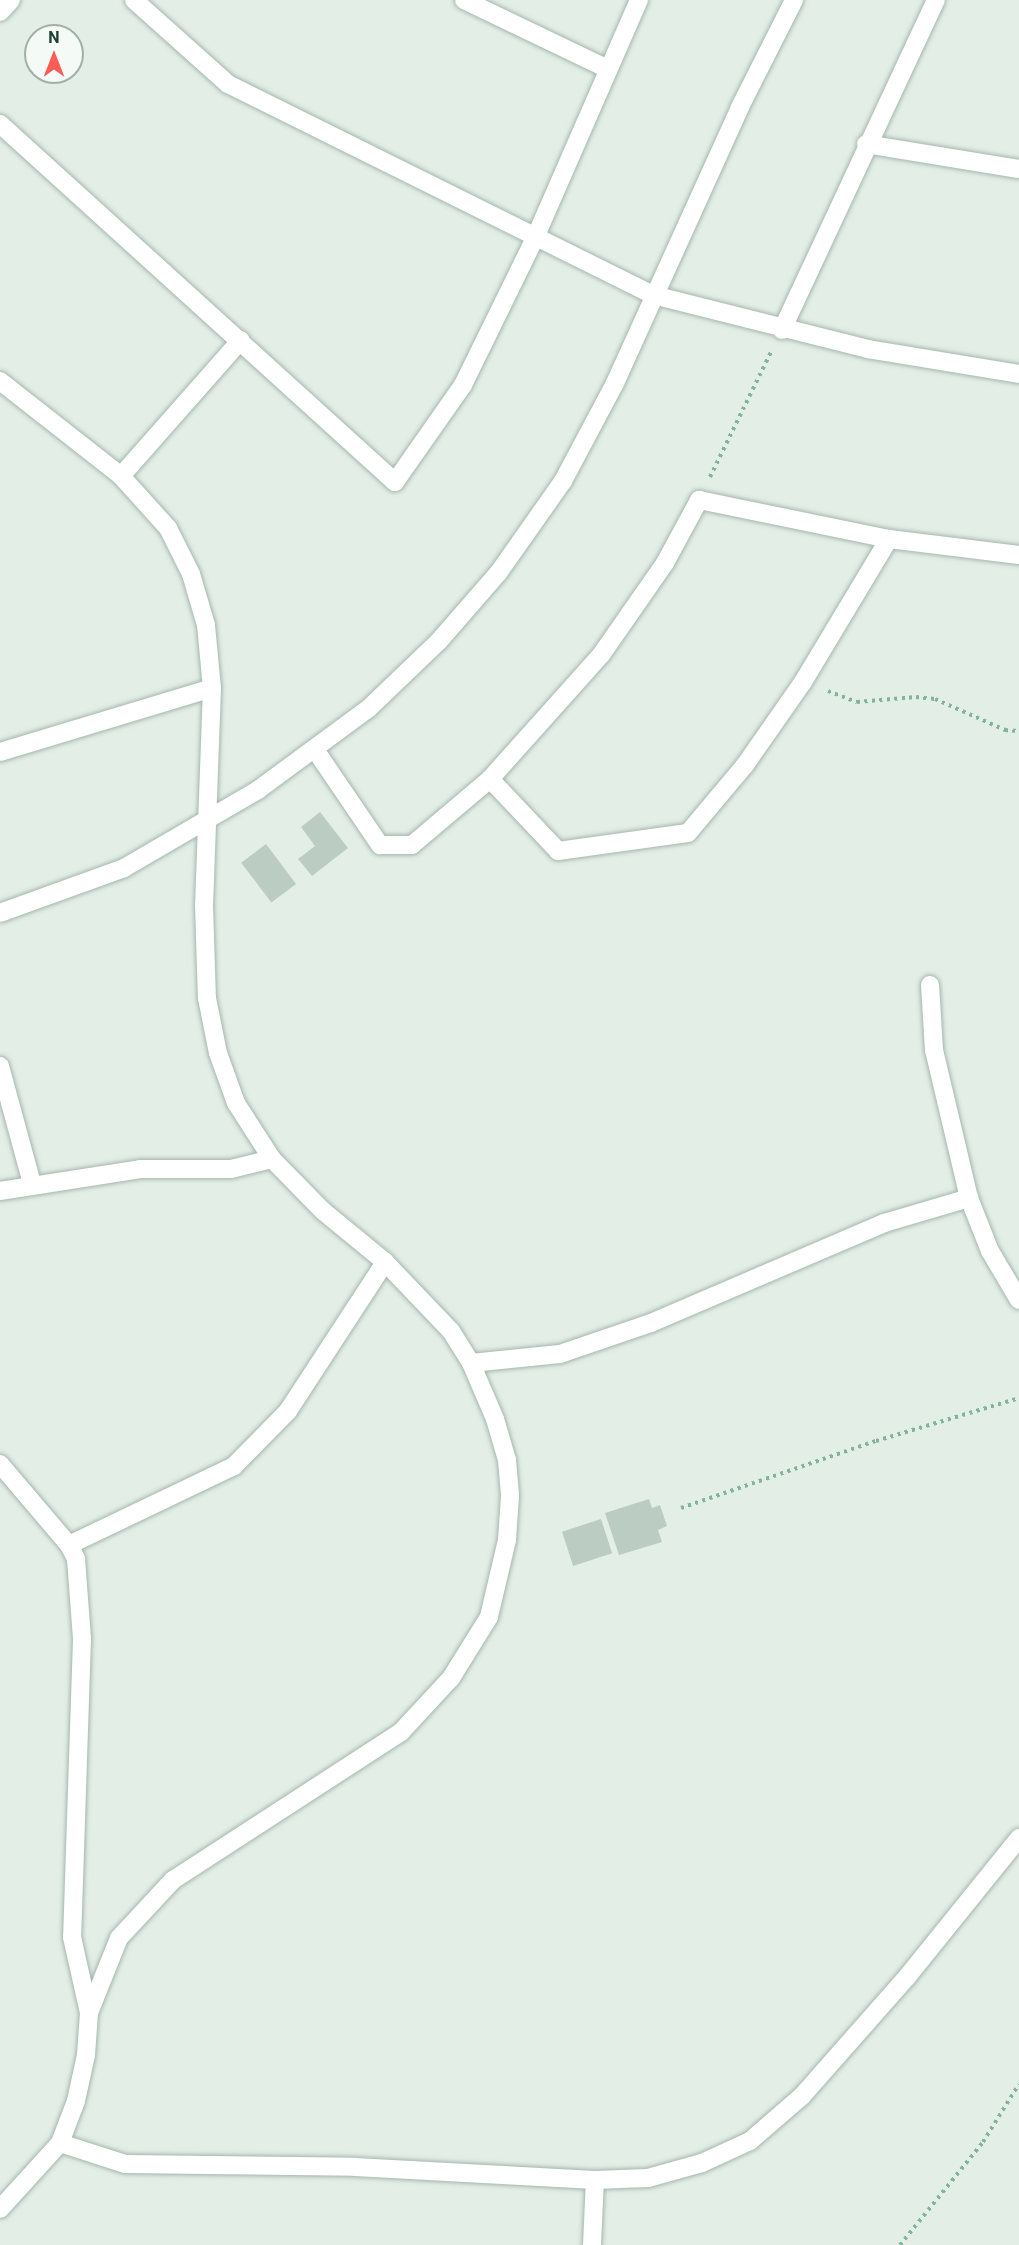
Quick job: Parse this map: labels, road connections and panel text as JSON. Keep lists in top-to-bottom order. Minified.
{"north":"top"}
